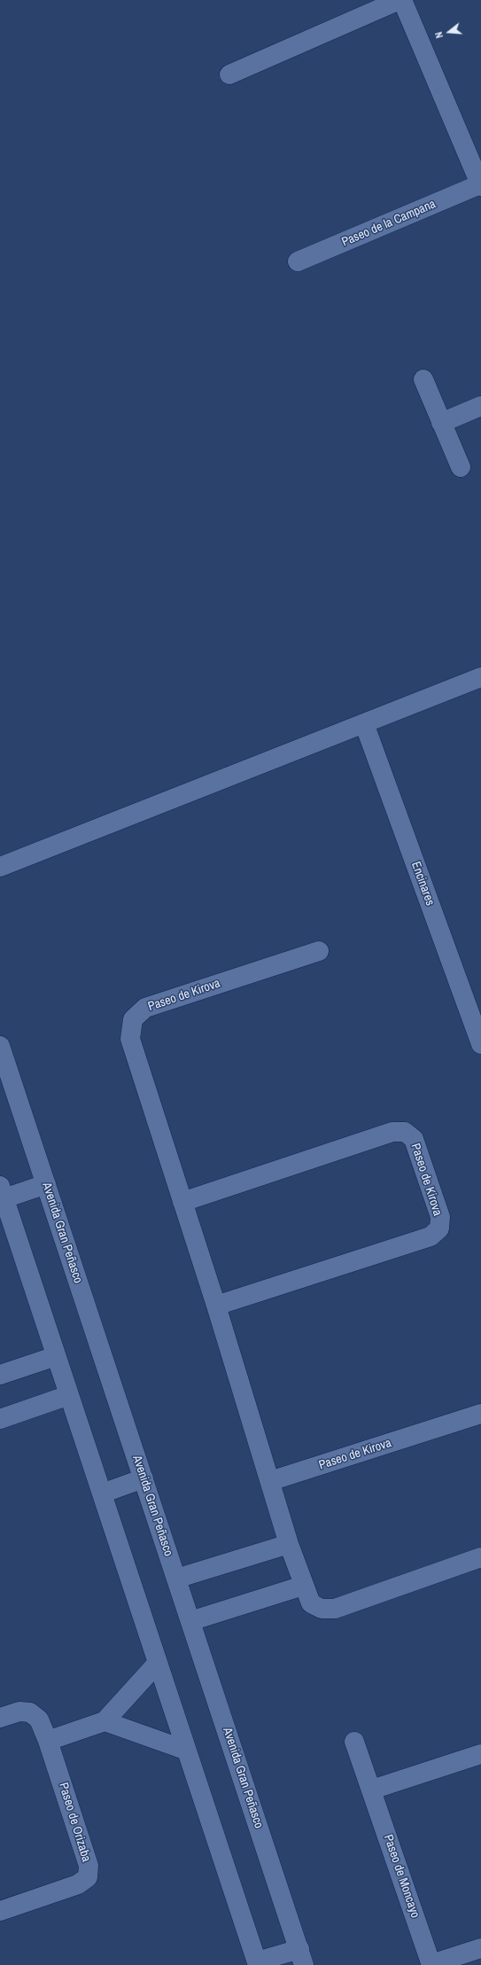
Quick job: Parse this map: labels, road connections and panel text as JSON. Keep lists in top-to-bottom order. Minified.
{"streets":{"street":["Paseo de la Campana","Encinares","Paseo de Kirova","Avenida Gran Peñasco","Paseo de Orizaba","Paseo de Moncayo"]},"north":"left"}
